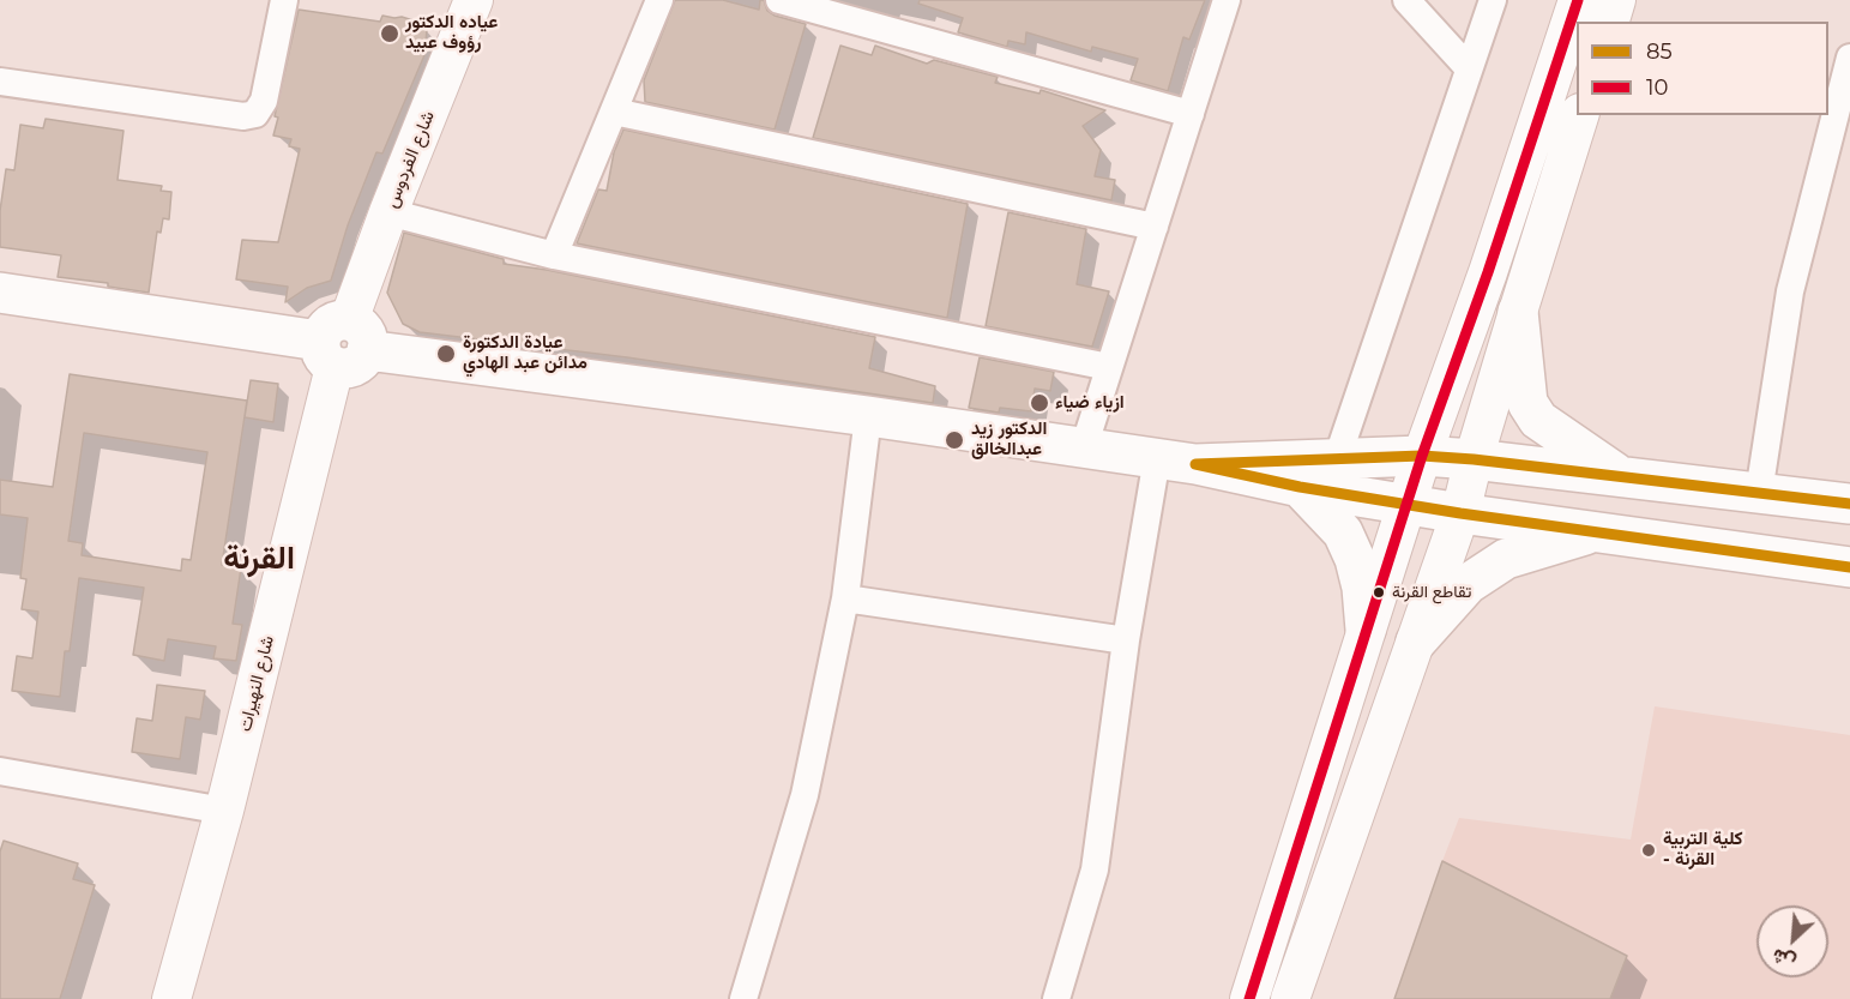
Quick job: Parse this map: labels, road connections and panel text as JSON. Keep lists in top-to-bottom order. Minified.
{"streets":{"main road":["شارع الفردوس","شارع النهيرات"]},"crossings":[["شارع الفردوس","شارع النهيرات"]],"districts":["القرنة"],"places":["عياده الدكتور رؤوف عبيد","عيادة الدكتورة مدائن عبد الهادي","ازياء ضياء","الدكتور زيد عبدالخالق","تقاطع القرنة","كلية التربية - القرنة"],"lines":["transit line 10","transit line 85"],"legend":["85","10"],"north":"bottom left"}
